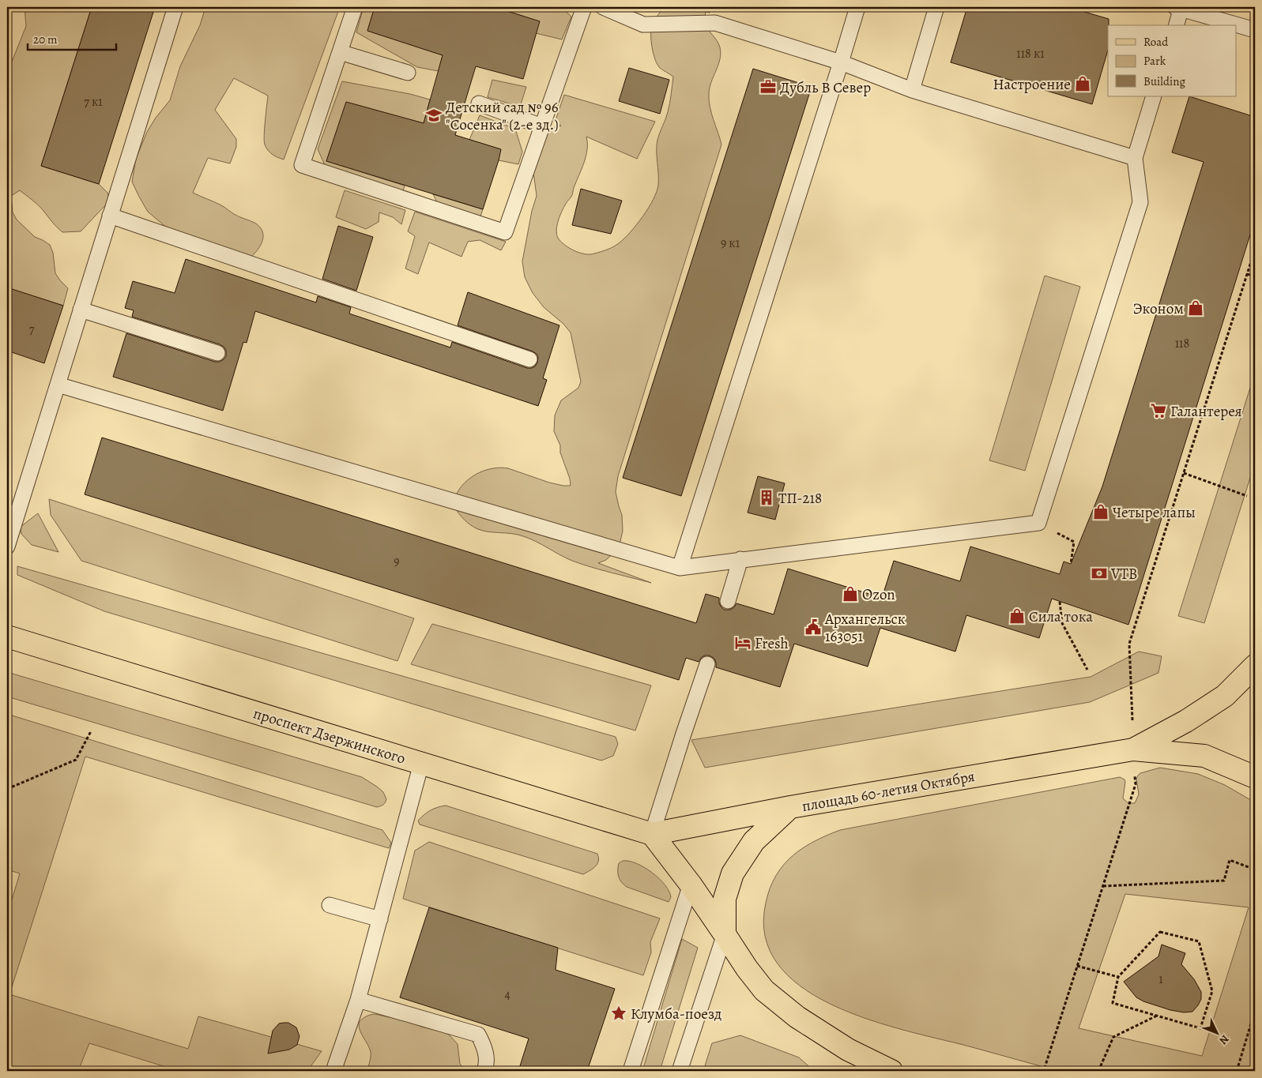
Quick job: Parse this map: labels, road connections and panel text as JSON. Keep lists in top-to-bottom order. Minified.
{"streets":{"main road":["проспект Дзержинского","площадь 60-летия Октября"]},"places":{"shop":["Настроение","Эконом","Четыре лапы","Ozon","Сила тока"],"office":["Дубль В Север"],"school or university":["Детский сад № 96 \"Сосенка\" (2-е зд.)"],"supermarket":["Галантерея"],"building":["ТП-218"],"bank":["VTB"],"public building":["Архангельск 163051"],"hotel":["Fresh"],"place":["Клумба-поезд"]},"house_numbers":["118 к1","7 к1","9 к1","7","118","9","1","4"],"legend":["Road","Park","Building"],"scale_bar":"20 m","north":"bottom right"}
